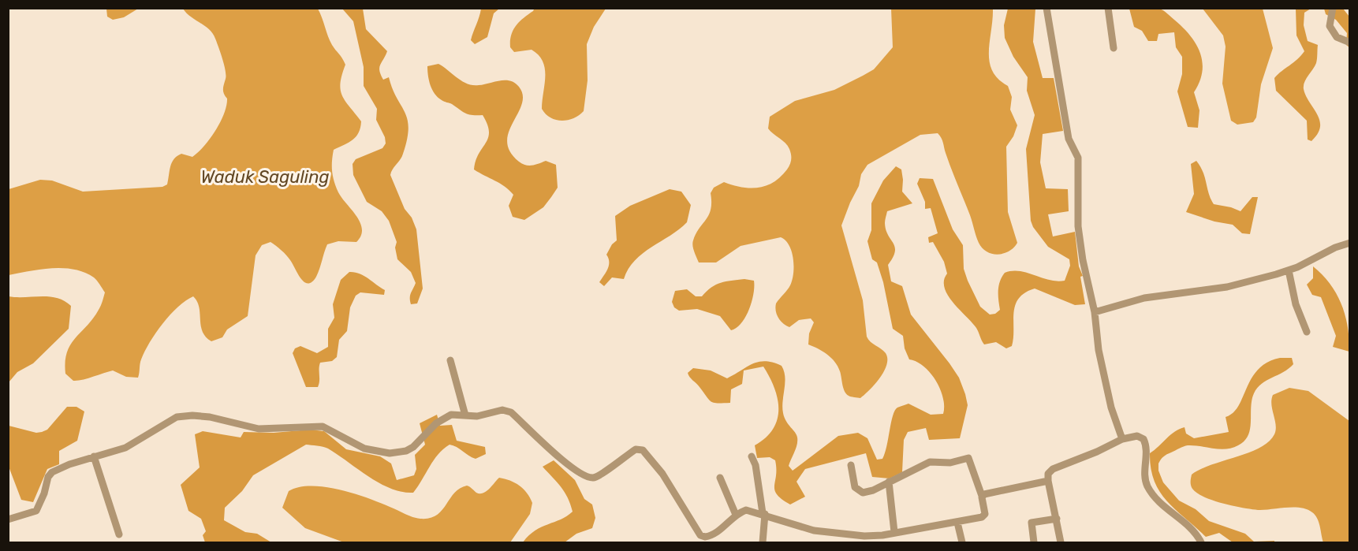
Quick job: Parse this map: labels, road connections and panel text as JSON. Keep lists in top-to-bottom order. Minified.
{"water":["Waduk Saguling"]}
